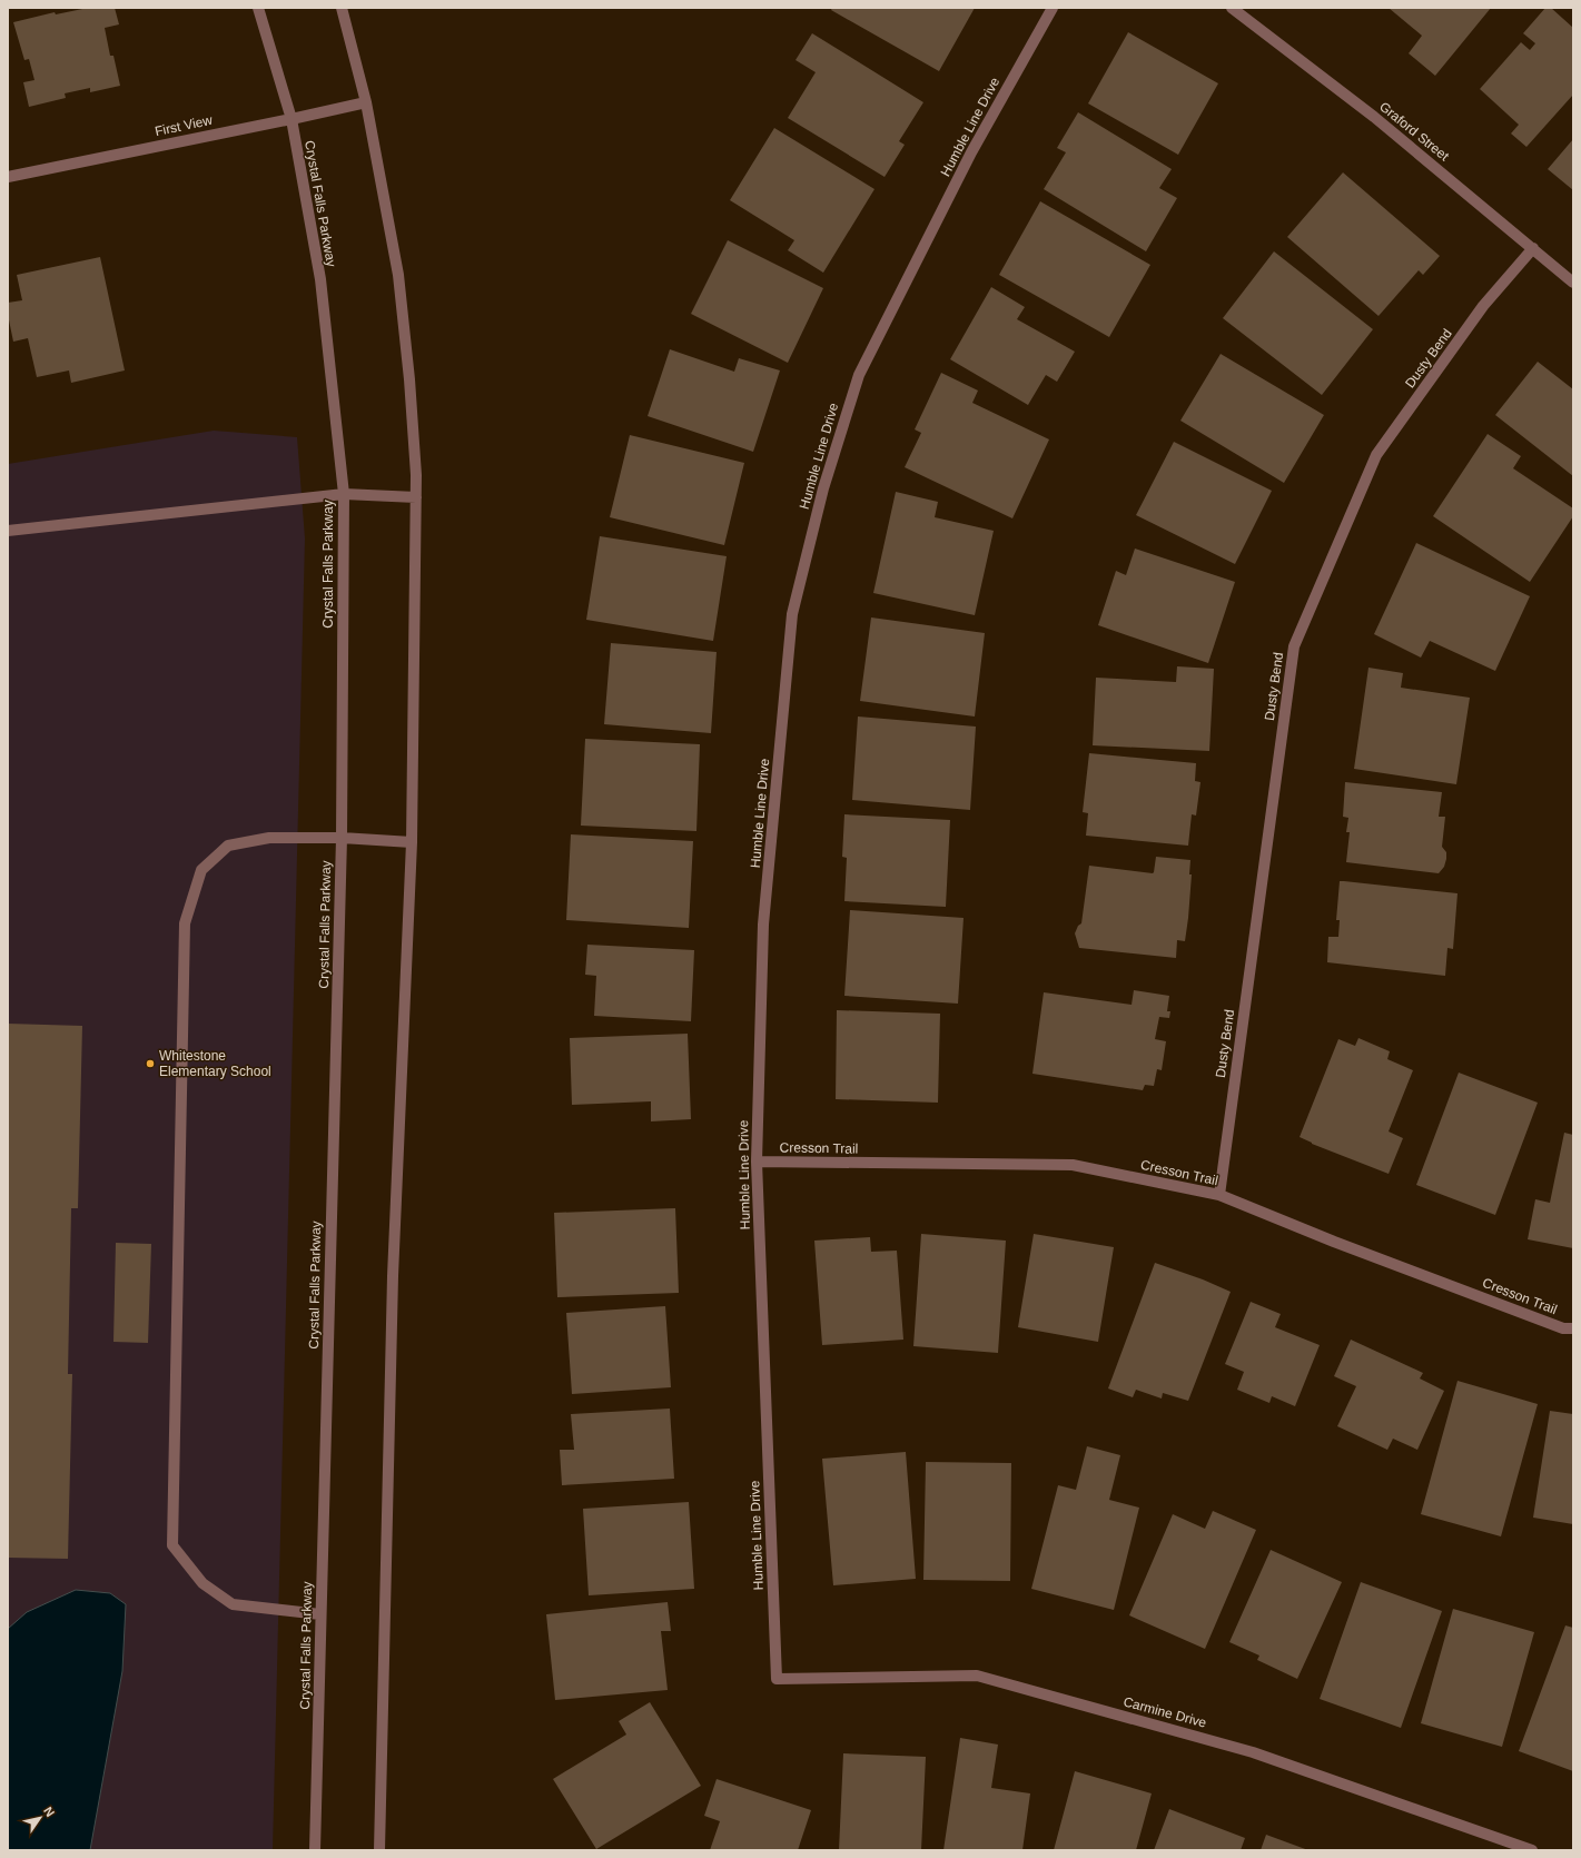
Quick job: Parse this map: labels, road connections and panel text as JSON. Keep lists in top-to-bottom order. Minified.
{"streets":{"street":["First View","Humble Line Drive","Graford Street","Crystal Falls Parkway","Dusty Bend","Cresson Trail","Carmine Drive"]},"crossings":[["First View","Crystal Falls Parkway"],["Humble Line Drive","Cresson Trail"],["Humble Line Drive","Carmine Drive"],["Graford Street","Dusty Bend"],["Dusty Bend","Cresson Trail"]],"places":["Whitestone Elementary School"],"north":"top right"}
